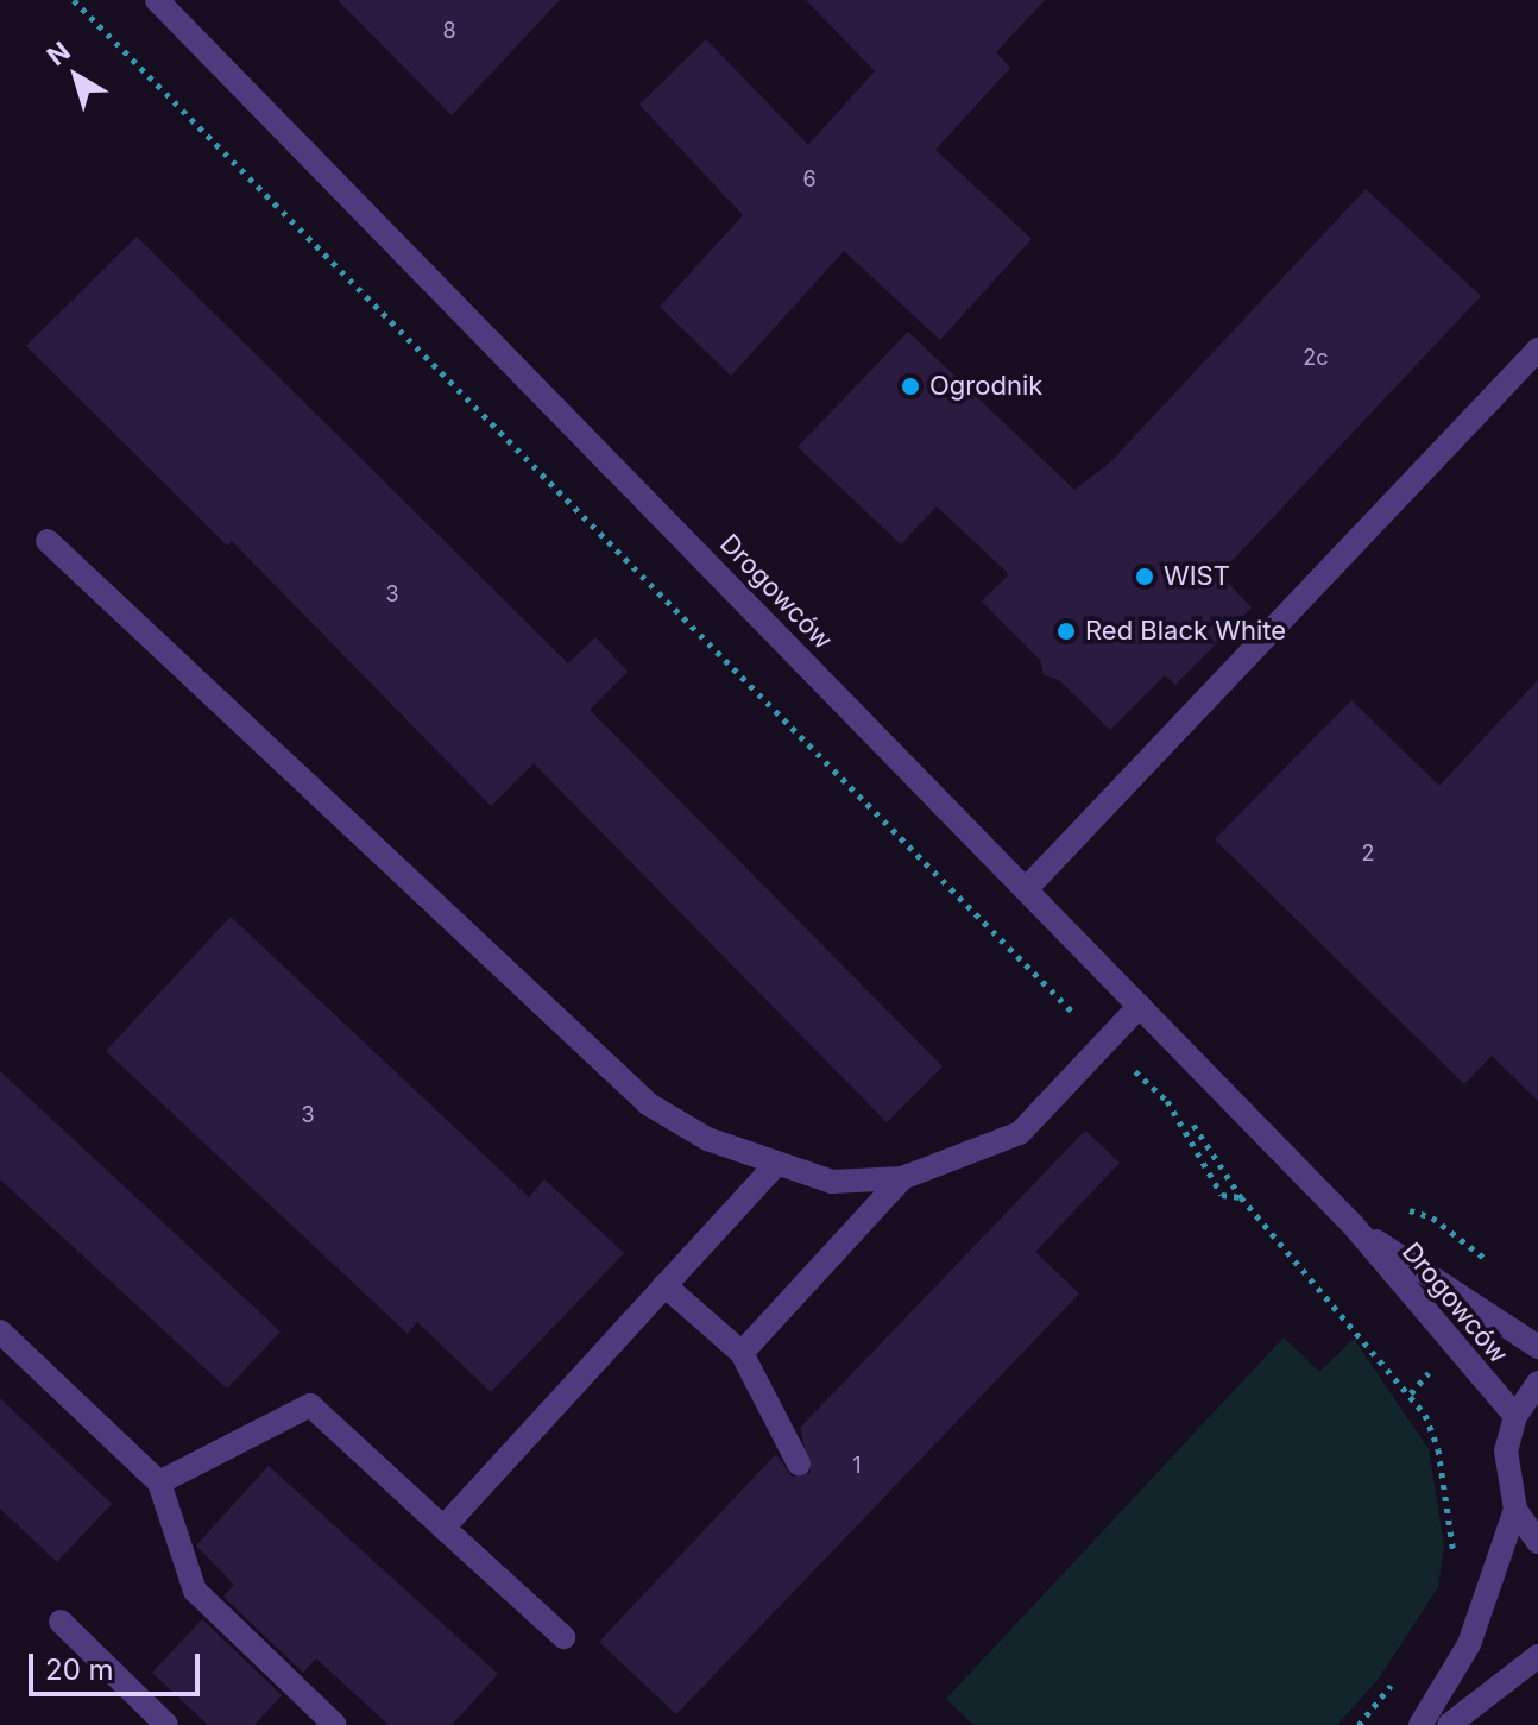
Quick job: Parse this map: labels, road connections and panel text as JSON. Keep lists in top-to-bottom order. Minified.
{"streets":{"street":["Drogowców"]},"places":["Ogrodnik","WIST","Red Black White"],"house_numbers":["8","6","2c","3","2","3","1"],"scale_bar":"20 m","north":"top left"}
